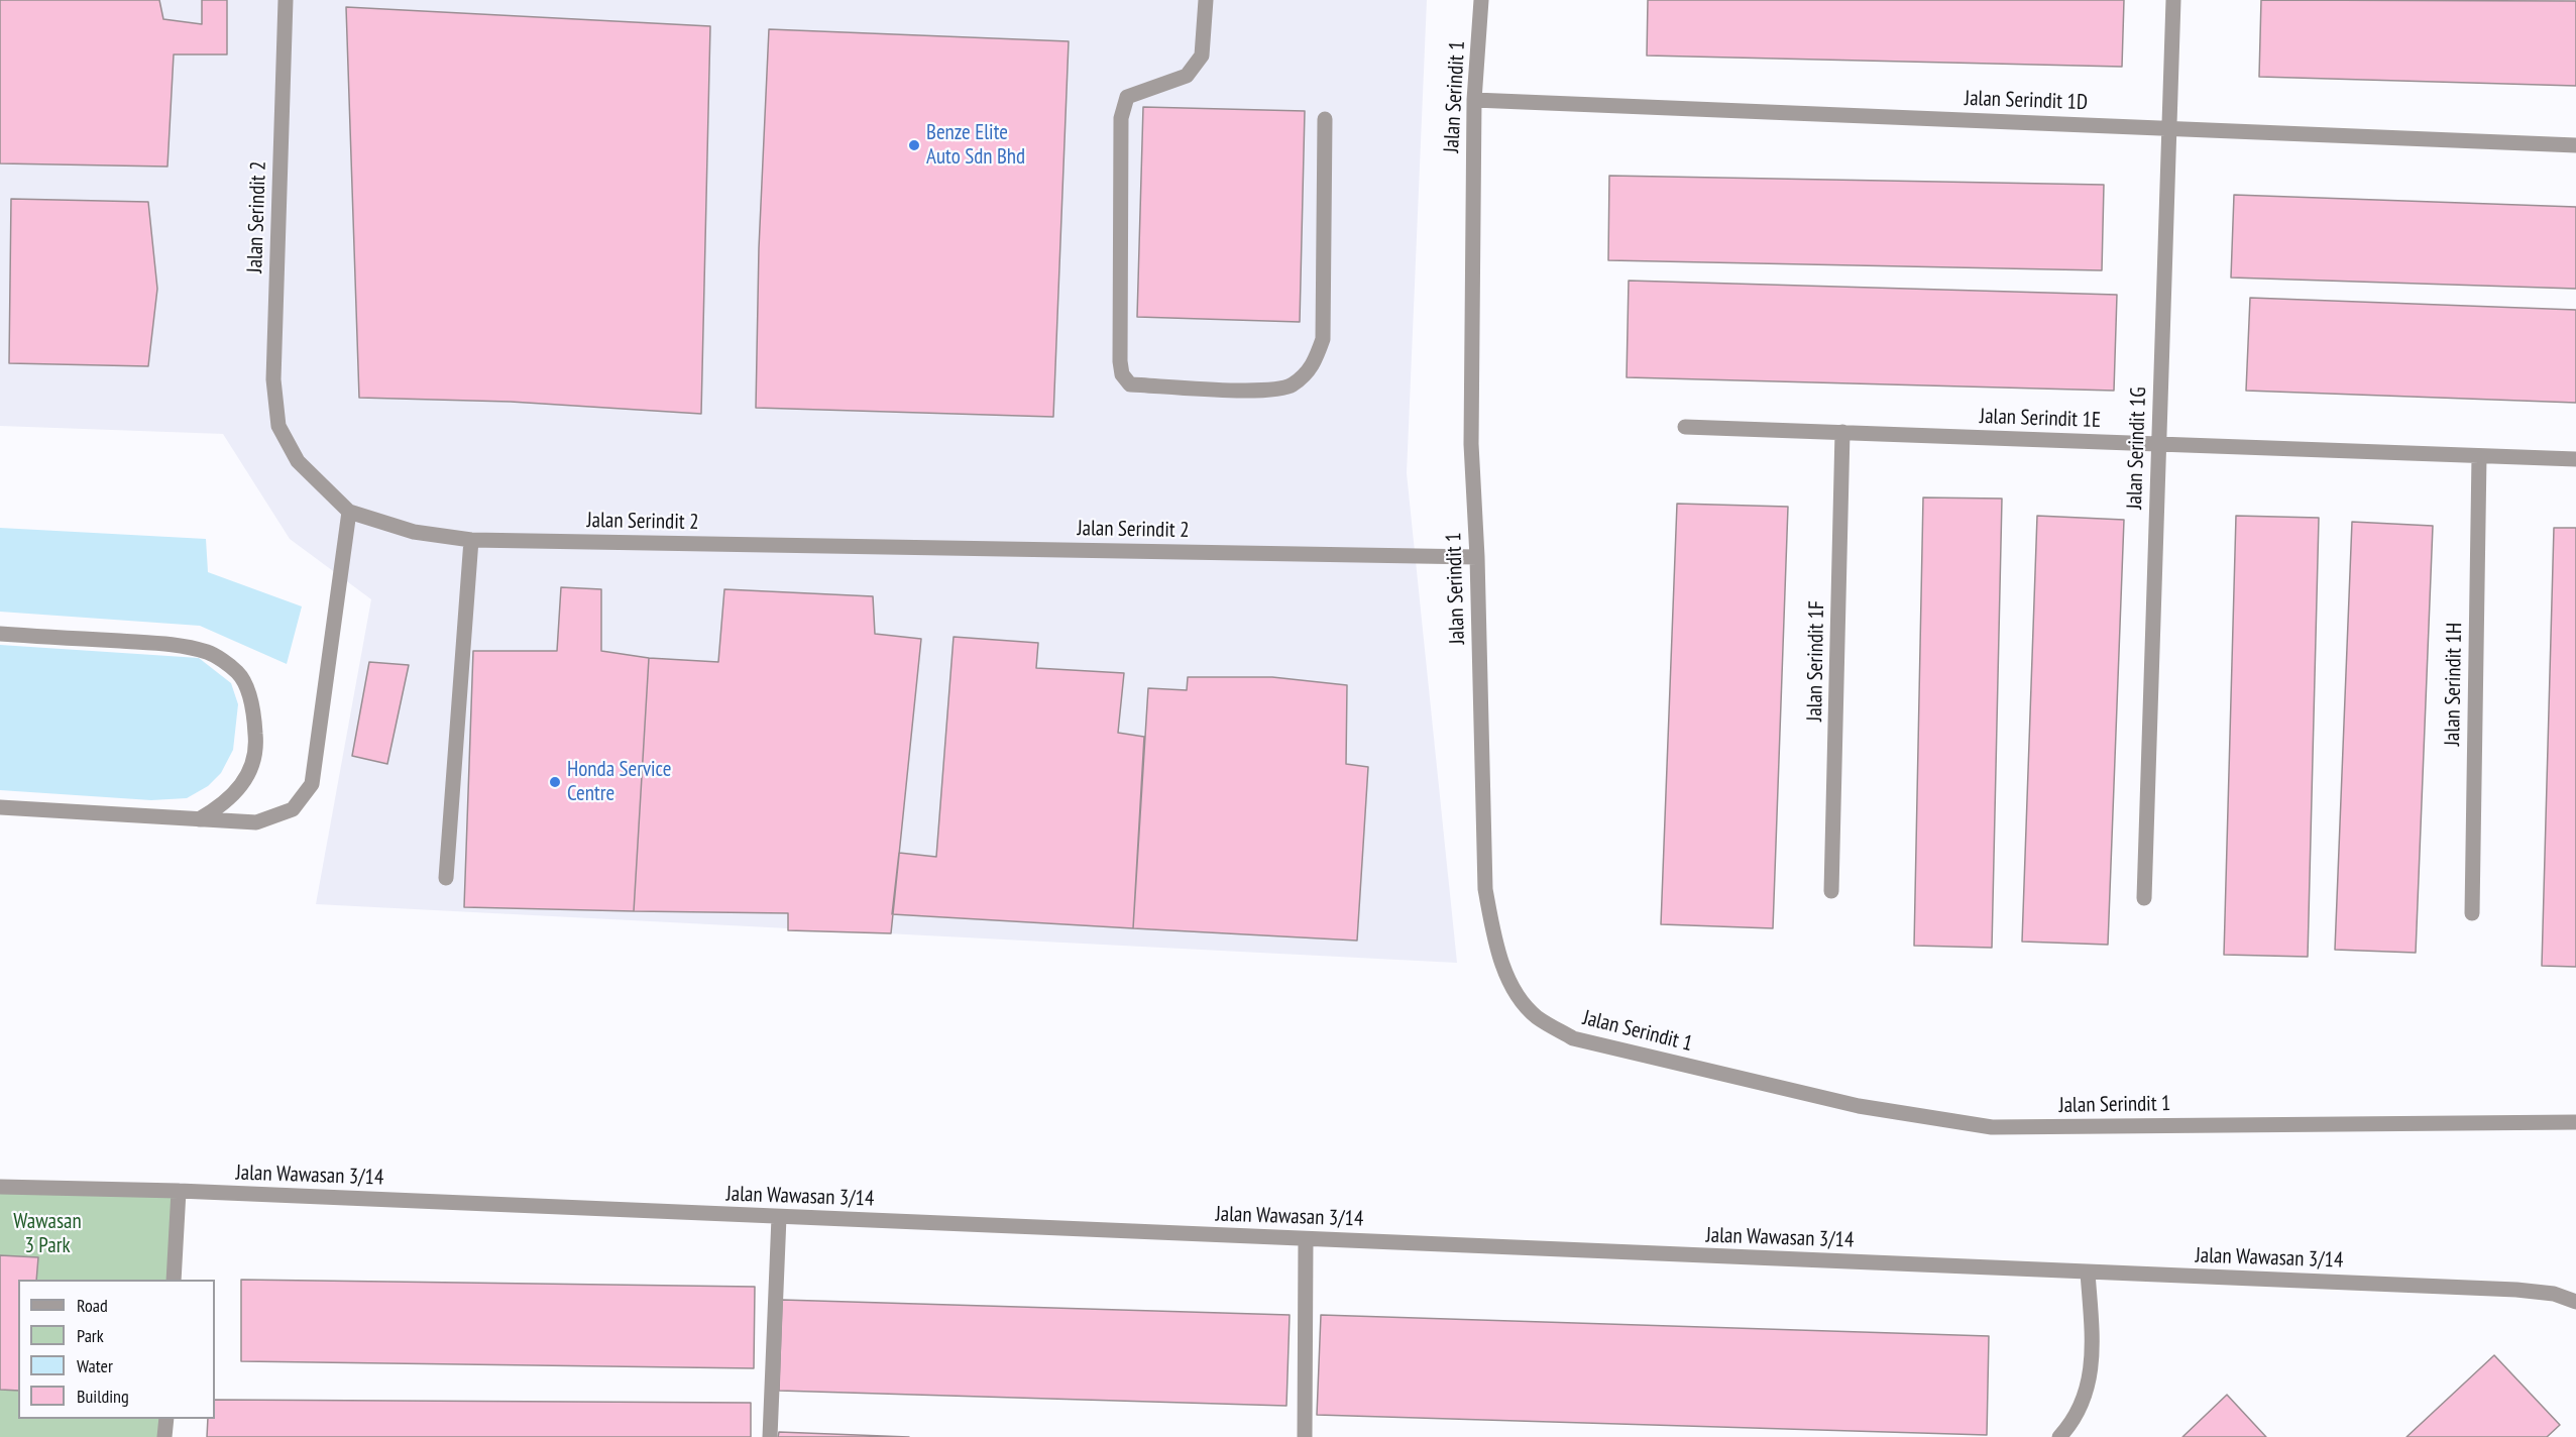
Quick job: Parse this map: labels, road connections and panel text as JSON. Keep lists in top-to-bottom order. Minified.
{"streets":{"street":["Jalan Serindit 1","Jalan Serindit 1D","Jalan Serindit 2","Jalan Serindit 1E","Jalan Serindit 1G","Jalan Serindit 1F","Jalan Serindit 1H","Jalan Wawasan 3/14"]},"crossings":[["Jalan Serindit 1","Jalan Serindit 1D"],["Jalan Serindit 1","Jalan Serindit 2"],["Jalan Serindit 1D","Jalan Serindit 1G"],["Jalan Serindit 1E","Jalan Serindit 1G"],["Jalan Serindit 1E","Jalan Serindit 1F"],["Jalan Serindit 1E","Jalan Serindit 1H"]],"parks":["Wawasan 3 Park"],"places":["Benze Elite Auto Sdn Bhd","Honda Service Centre"],"legend":["Road","Park","Water","Building"]}
